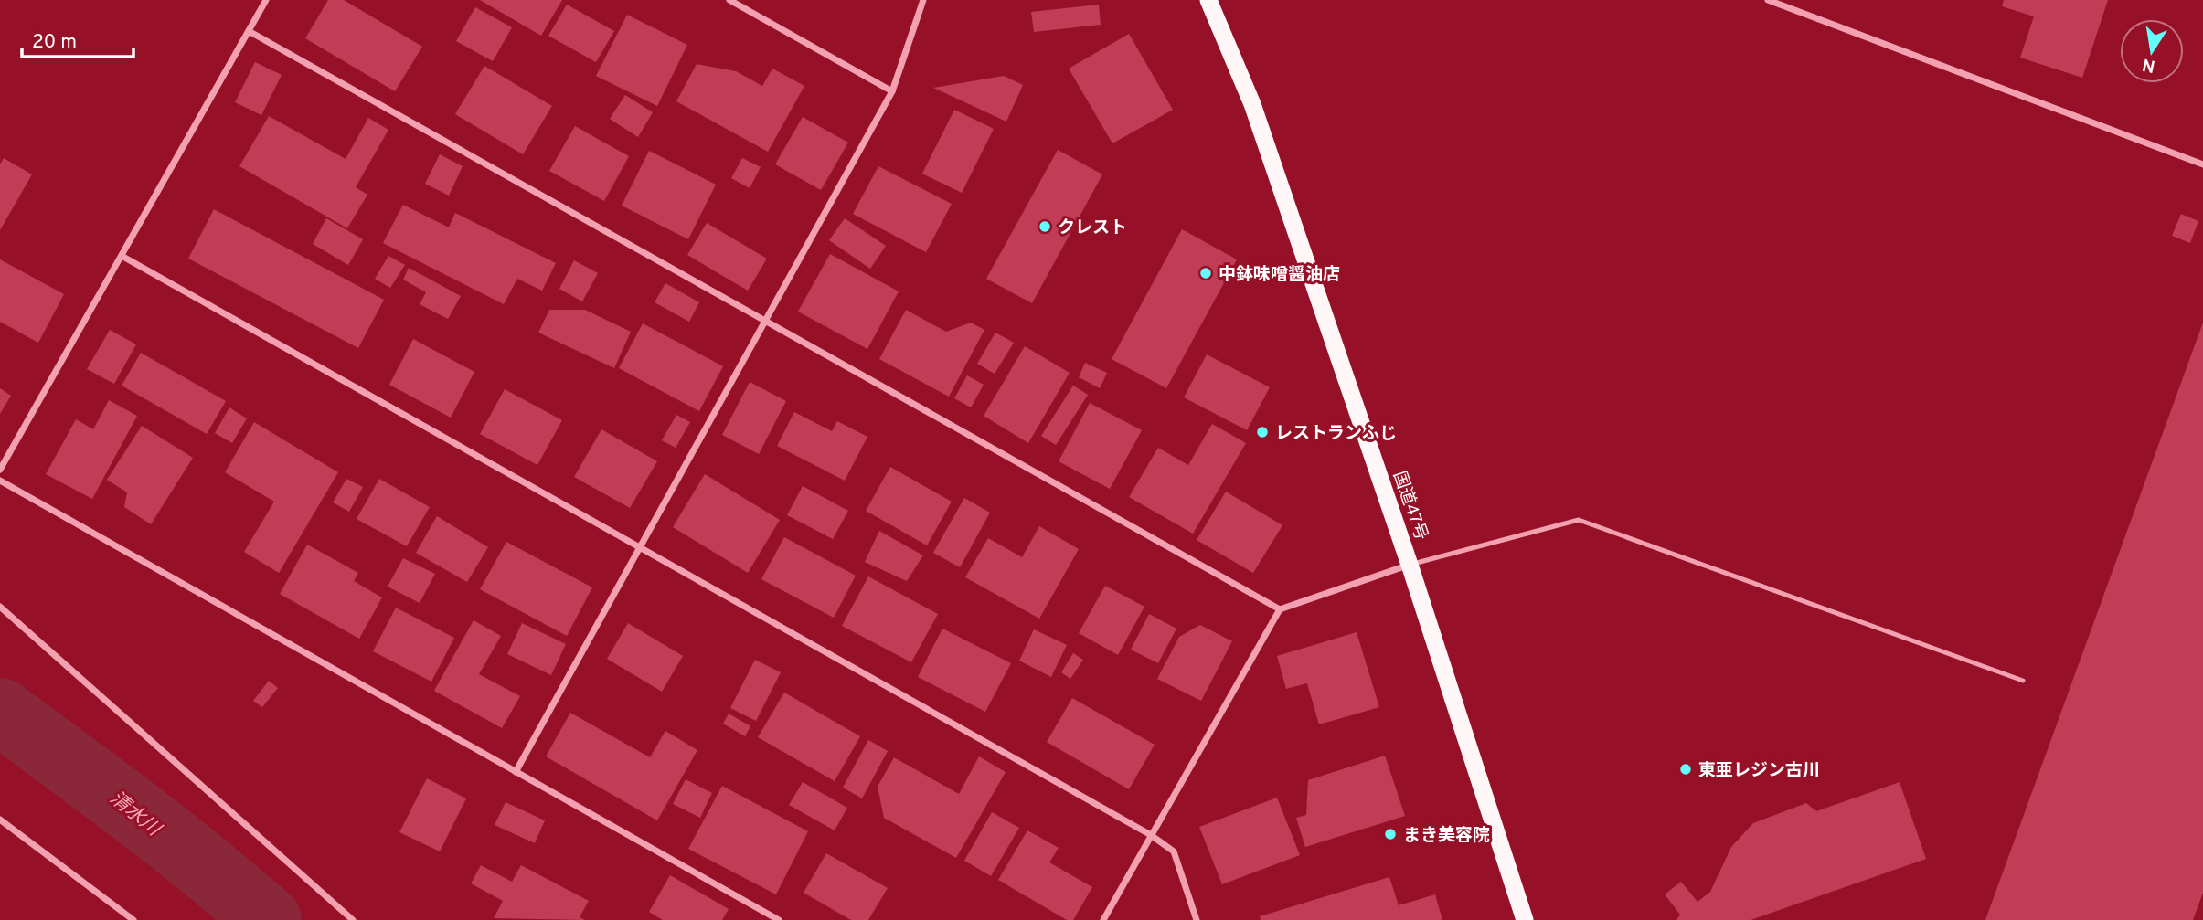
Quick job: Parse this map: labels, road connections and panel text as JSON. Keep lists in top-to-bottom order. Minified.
{"streets":{"highway":["国道47号"]},"water":["清水川"],"places":["クレスト","中鉢味噌醤油店","レストランふじ","東亜レジン古川","まき美容院"],"scale_bar":"20 m","north":"bottom"}
